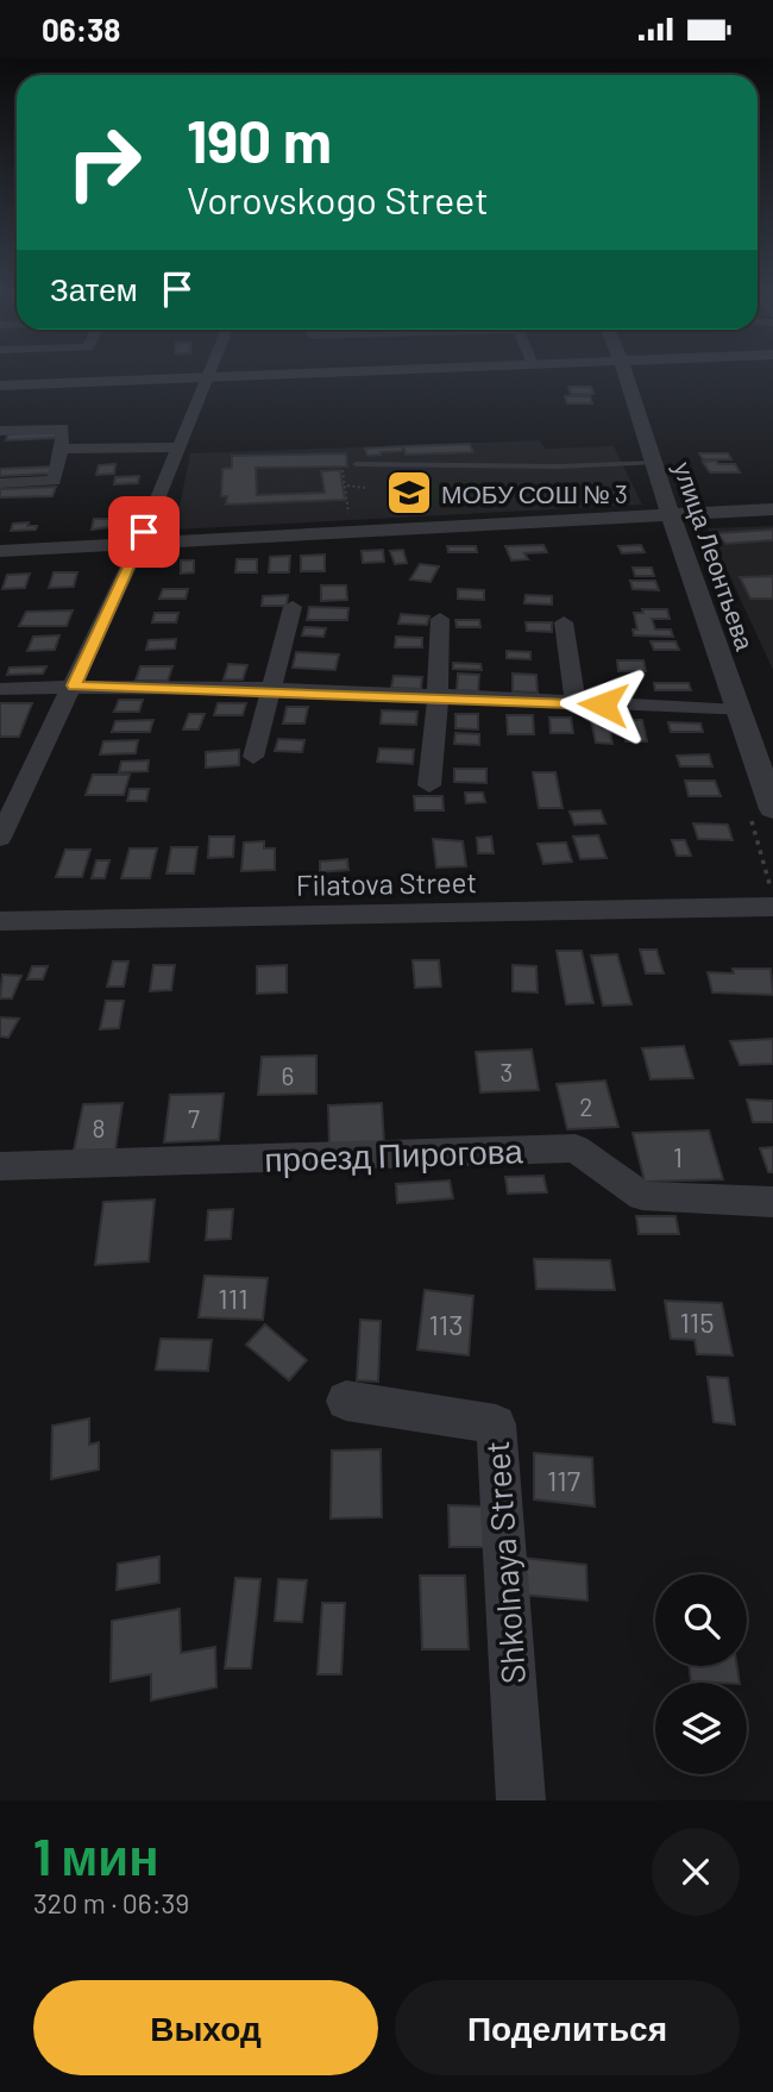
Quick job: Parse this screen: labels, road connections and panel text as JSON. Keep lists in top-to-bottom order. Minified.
{"streets":{"street":["улица Леонтьева","Filatova Street","проезд Пирогова","Shkolnaya Street"]},"places":{"school or university":["МОБУ СОШ № 3"]},"house_numbers":["3","6","2","7","8","1","111","115","113","117"],"page":{"status":"06:38","turn":["190 m","Vorovskogo Street"],"then":"Затем","heading":["1 мин","320 m · 06:39"],"buttons":["Выход","Поделиться"]}}
